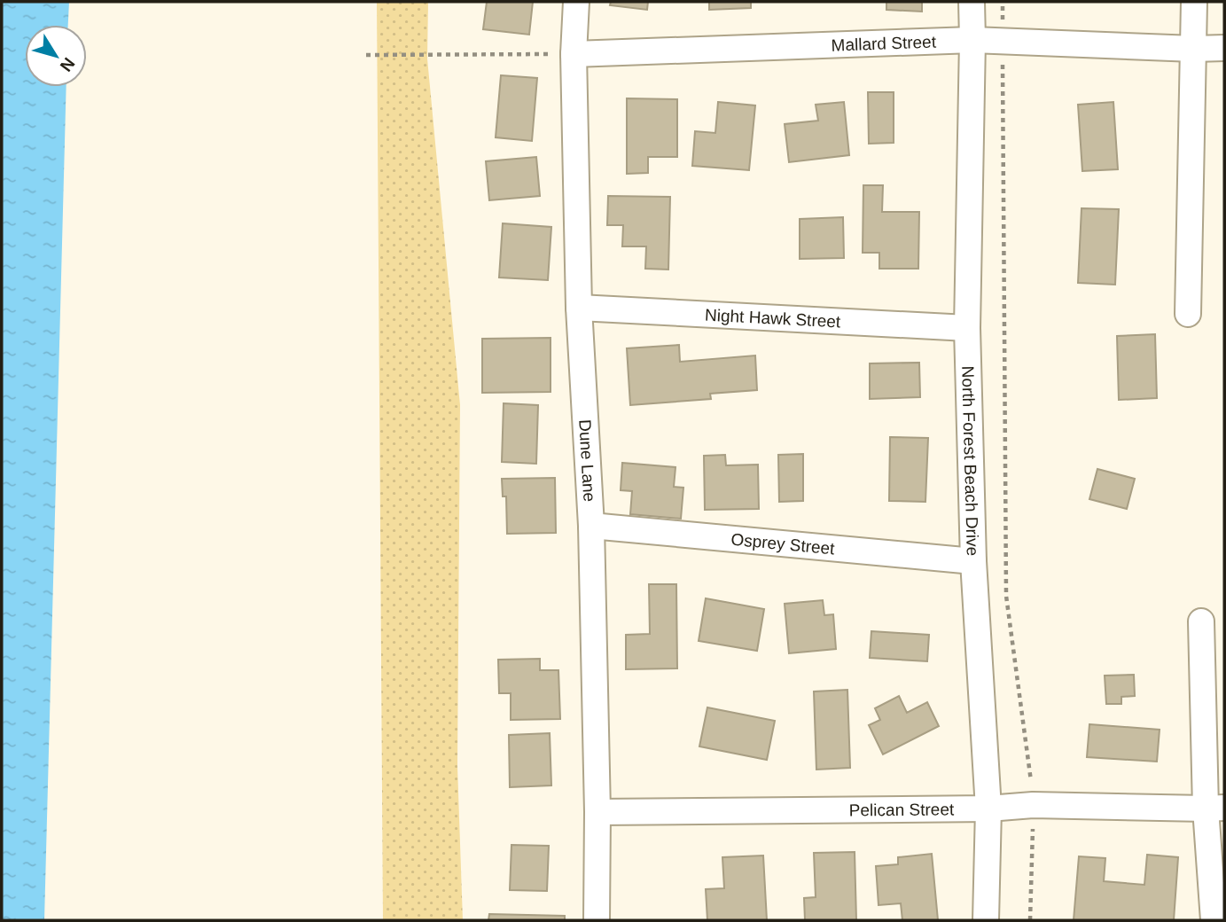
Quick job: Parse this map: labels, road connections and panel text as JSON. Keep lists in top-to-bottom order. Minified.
{"streets":{"street":["Mallard Street","Night Hawk Street","Dune Lane","North Forest Beach Drive","Osprey Street","Pelican Street"]},"crossings":[["Mallard Street","Dune Lane"],["Mallard Street","North Forest Beach Drive"],["Night Hawk Street","Dune Lane"],["Night Hawk Street","North Forest Beach Drive"],["Dune Lane","Osprey Street"],["Dune Lane","Pelican Street"],["North Forest Beach Drive","Osprey Street"],["North Forest Beach Drive","Pelican Street"]],"north":"bottom right"}
